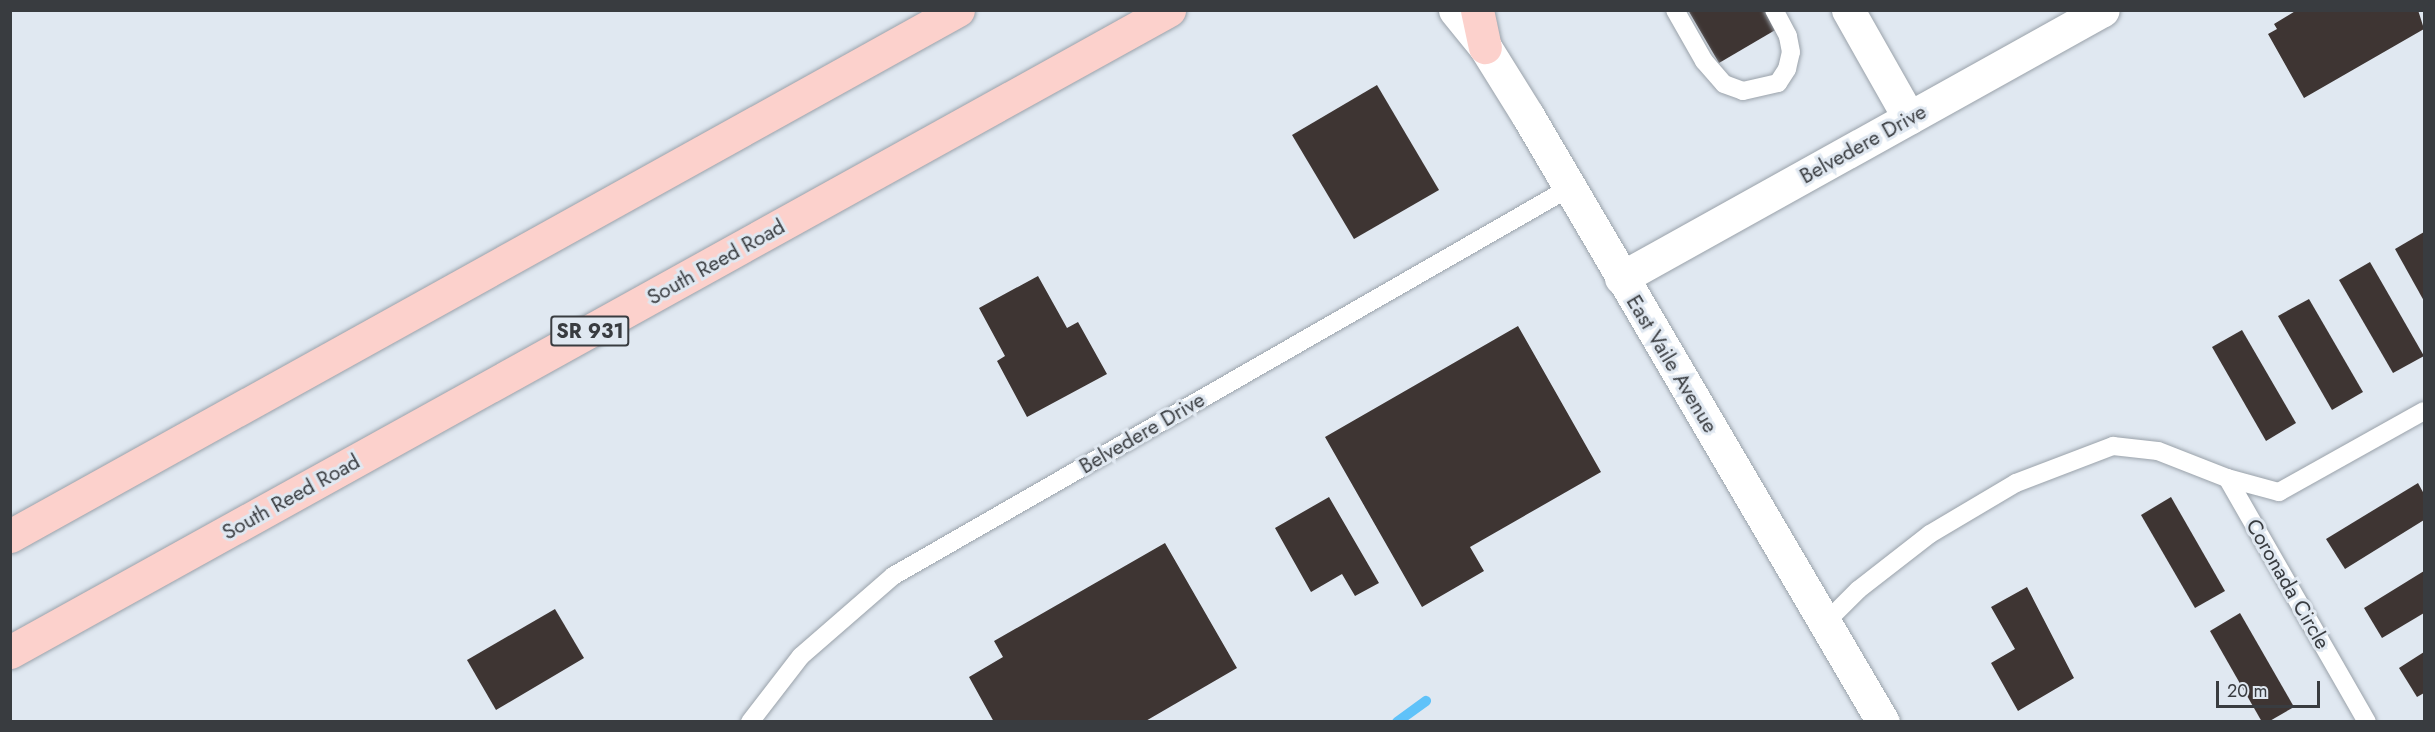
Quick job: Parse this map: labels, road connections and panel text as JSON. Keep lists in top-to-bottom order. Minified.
{"streets":{"main road":["South Reed Road","SR 931"],"street":["Belvedere Drive","East Vaile Avenue"],"lane":["Coronada Circle"]},"crossings":[["Belvedere Drive","East Vaile Avenue"],["East Vaile Avenue","Coronada Circle"]],"scale_bar":"20 m"}
